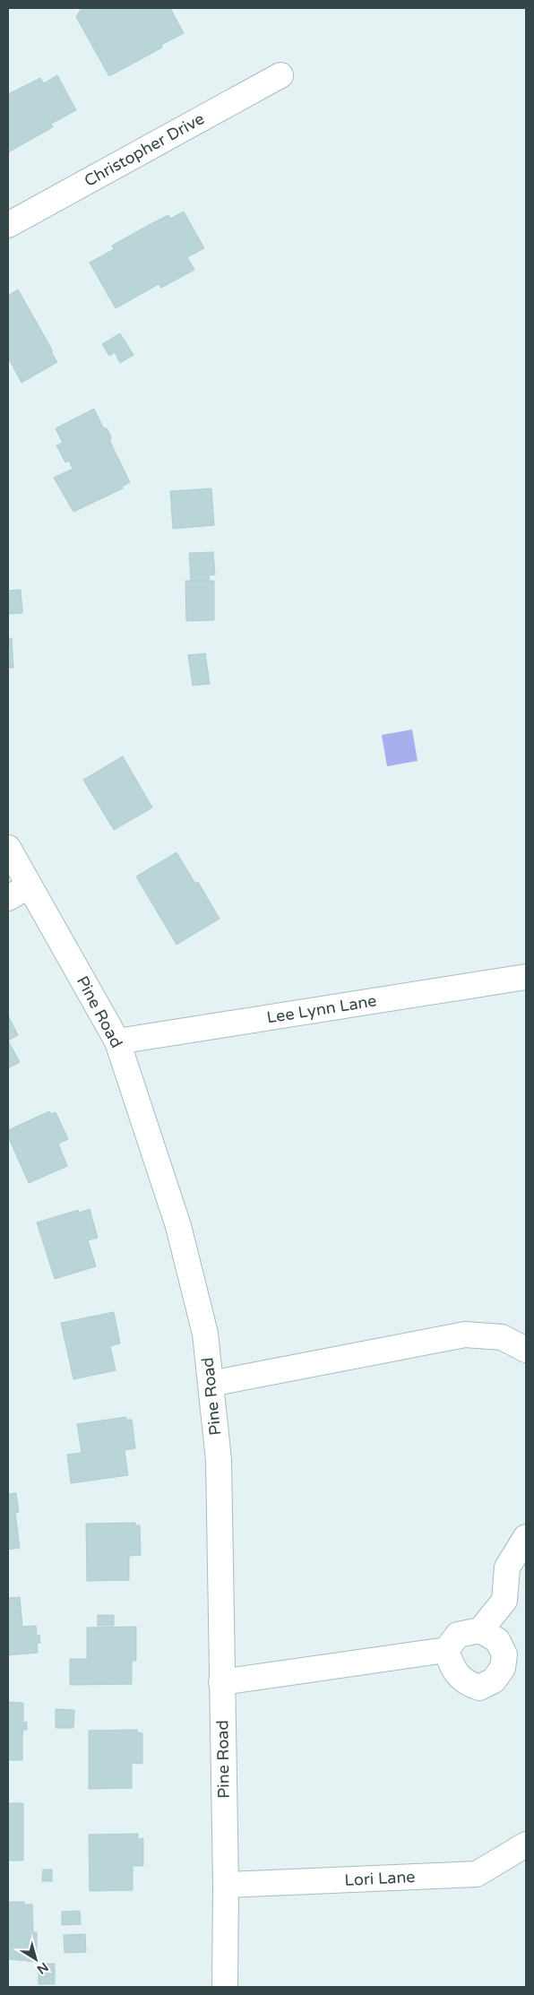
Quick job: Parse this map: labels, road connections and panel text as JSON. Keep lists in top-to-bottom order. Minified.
{"streets":{"street":["Christopher Drive","Lee Lynn Lane","Pine Road","Lori Lane"]},"crossings":[["Lee Lynn Lane","Pine Road"],["Pine Road","Lori Lane"]],"north":"bottom right"}
